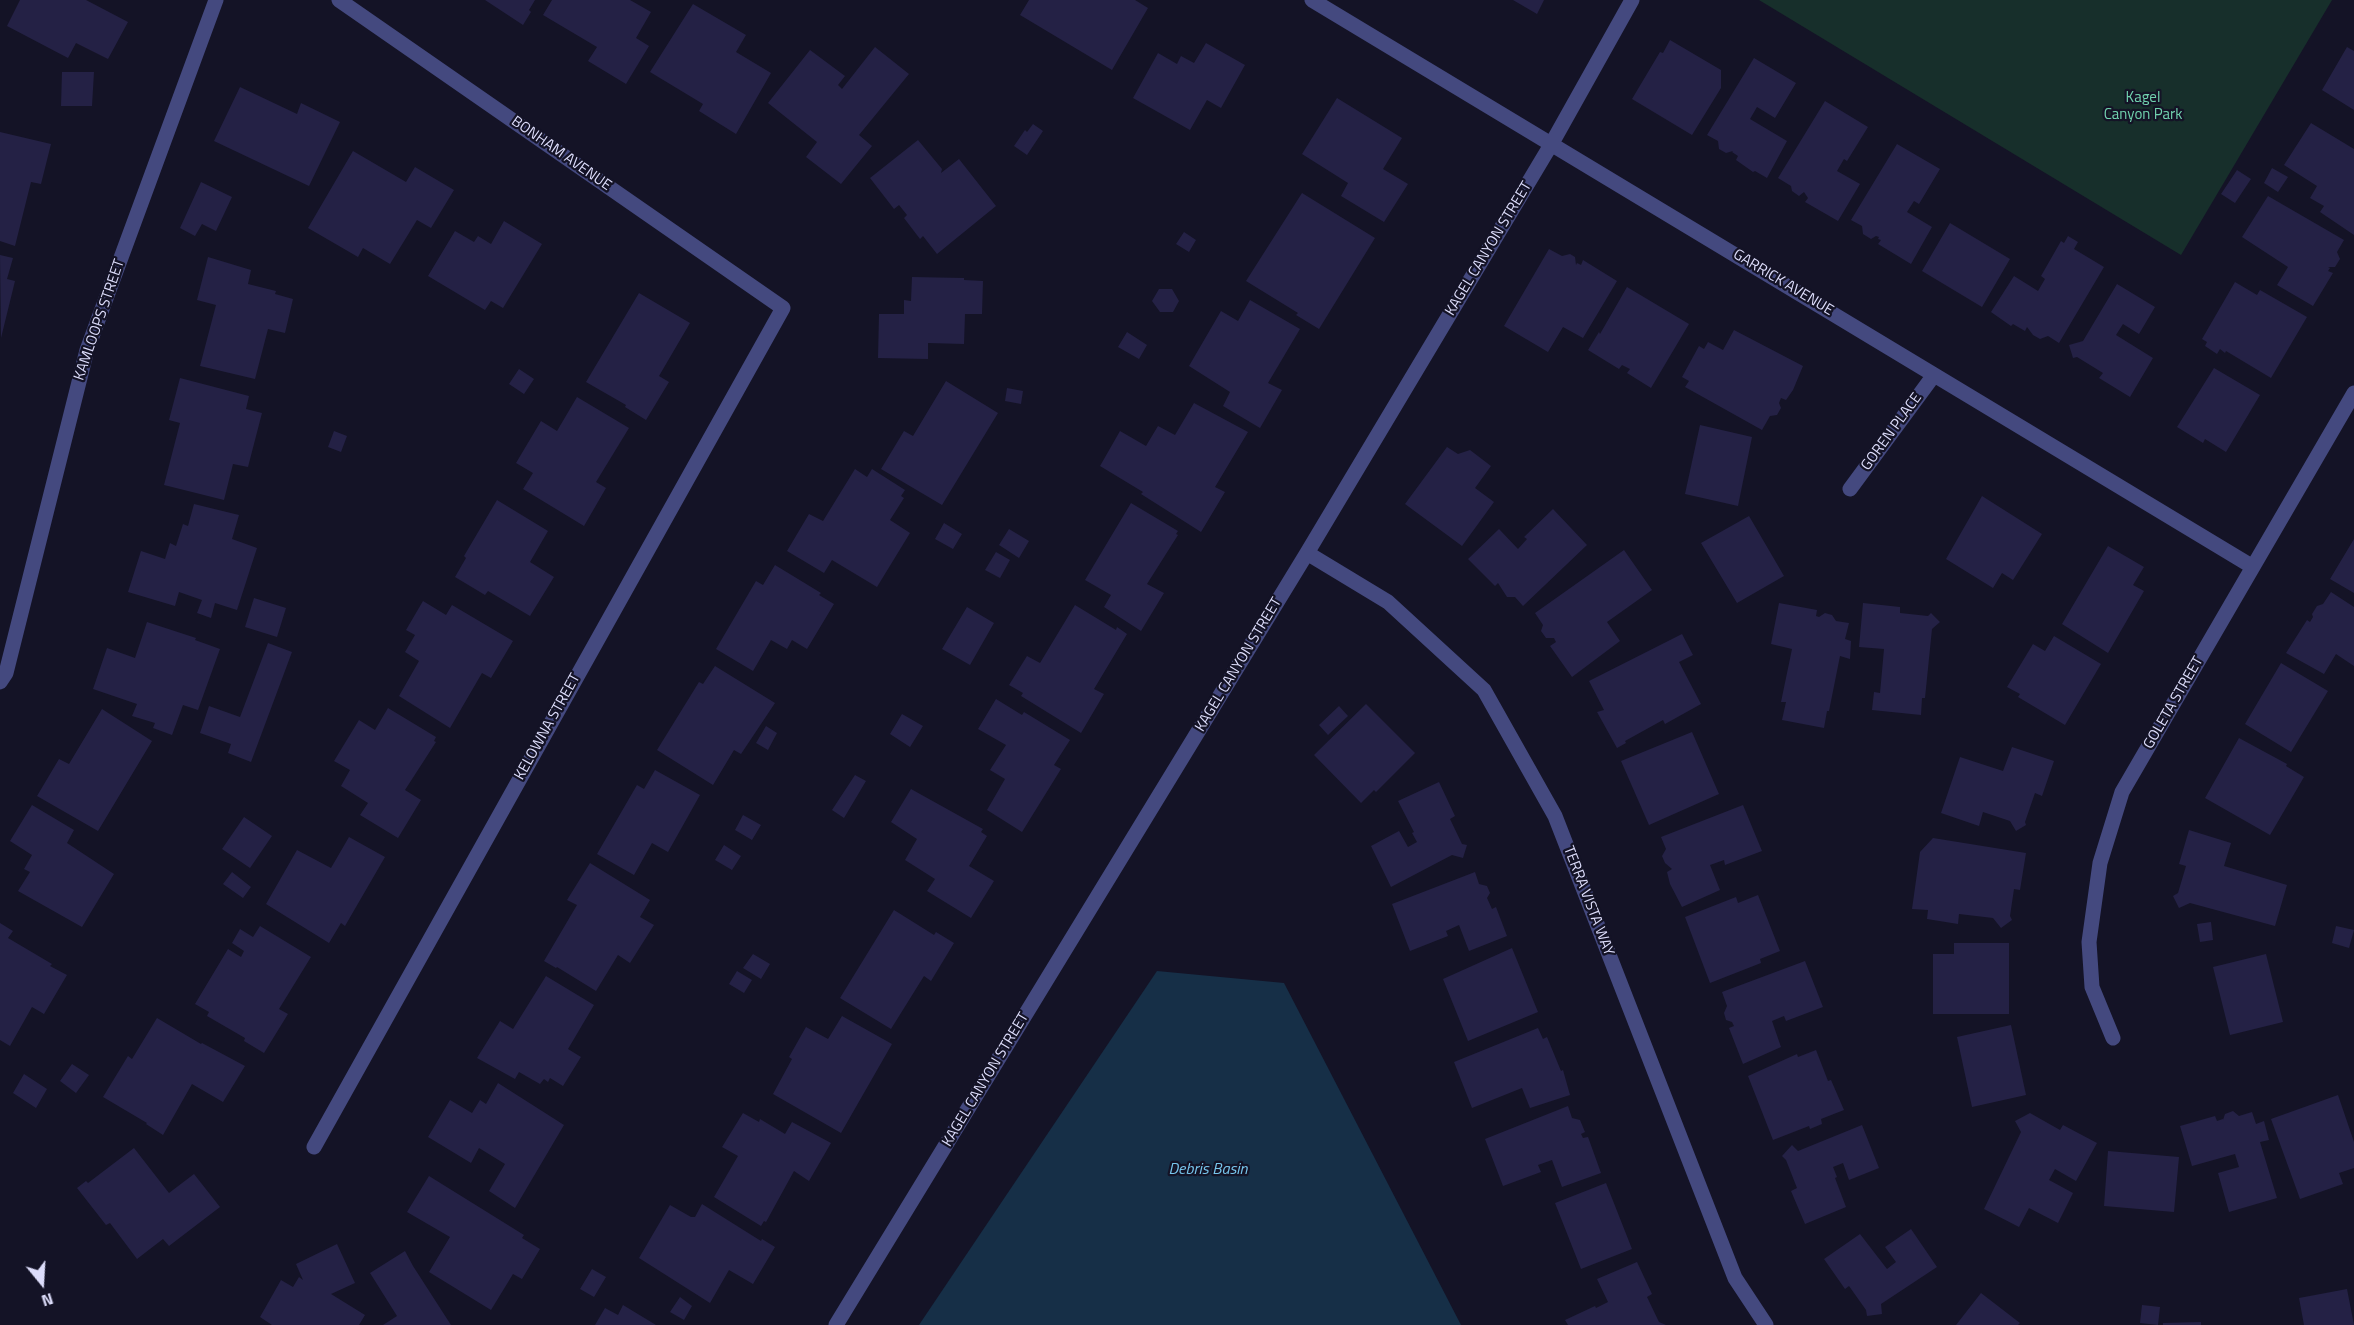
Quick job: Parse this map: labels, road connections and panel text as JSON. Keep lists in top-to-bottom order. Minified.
{"streets":{"street":["BONHAM AVENUE","KAGEL CANYON STREET","GARRICK AVENUE","KAMLOOPS STREET","GOREN PLACE","GOLETA STREET","KELOWNA STREET","TERRA VISTA WAY"]},"crossings":[["BONHAM AVENUE","KELOWNA STREET"],["KAGEL CANYON STREET","GARRICK AVENUE"],["KAGEL CANYON STREET","TERRA VISTA WAY"],["GARRICK AVENUE","GOREN PLACE"],["GARRICK AVENUE","GOLETA STREET"]],"water":["Debris Basin"],"parks":["Kagel Canyon Park"],"north":"bottom"}
